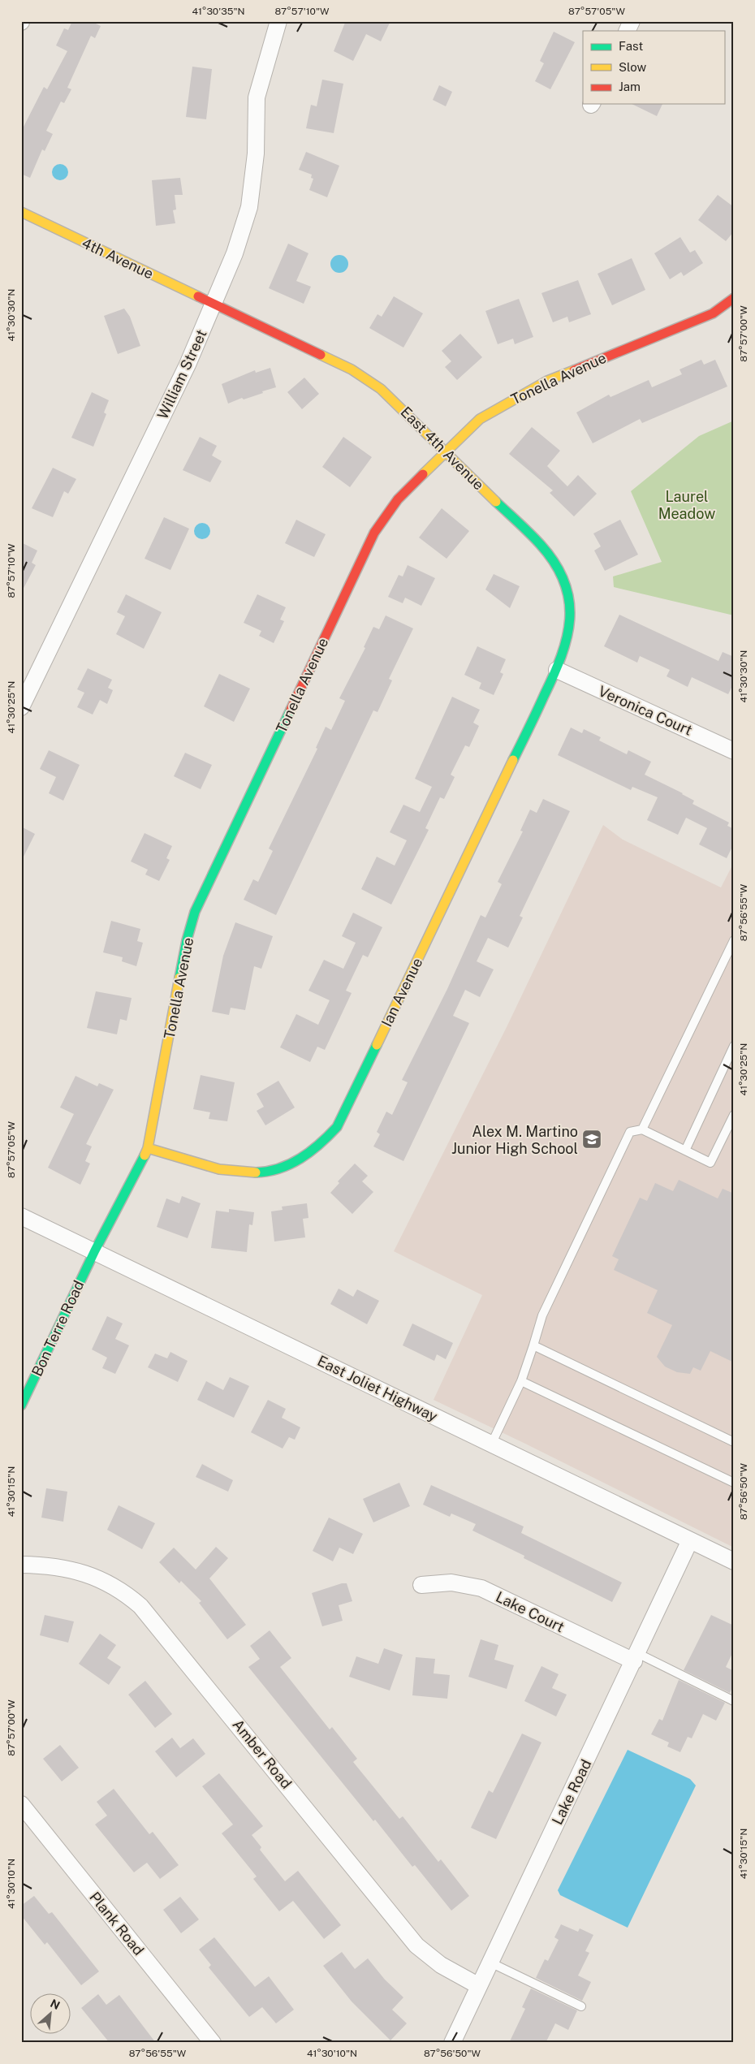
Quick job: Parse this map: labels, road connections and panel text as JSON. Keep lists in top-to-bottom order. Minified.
{"streets":{"street":["4th Avenue","William Street","Tonella Avenue","East 4th Avenue","Veronica Court","Ian Avenue","Bon Terre Road","East Joliet Highway","Lake Court","Amber Road","Lake Road","Plank Road"]},"crossings":[["4th Avenue","William Street"],["4th Avenue","East 4th Avenue"],["William Street","East 4th Avenue"],["Tonella Avenue","East 4th Avenue"],["Tonella Avenue","Ian Avenue"],["Tonella Avenue","Bon Terre Road"],["Tonella Avenue","East Joliet Highway"],["East 4th Avenue","Veronica Court"],["East 4th Avenue","Ian Avenue"],["Veronica Court","Ian Avenue"],["Bon Terre Road","East Joliet Highway"],["East Joliet Highway","Lake Road"],["Lake Court","Lake Road"],["Amber Road","Lake Road"]],"parks":["Laurel Meadow"],"places":{"school or university":["Alex M. Martino Junior High School"]},"legend":["Fast","Slow","Jam"],"north":"top right","coordinates":["41°30'35\"N","87°57'10\"W","87°57'05\"W","41°30'30\"N","87°57'00\"W","41°30'25\"N","87°56'55\"W","87°56'50\"W","41°30'15\"N","41°30'10\"N"]}
